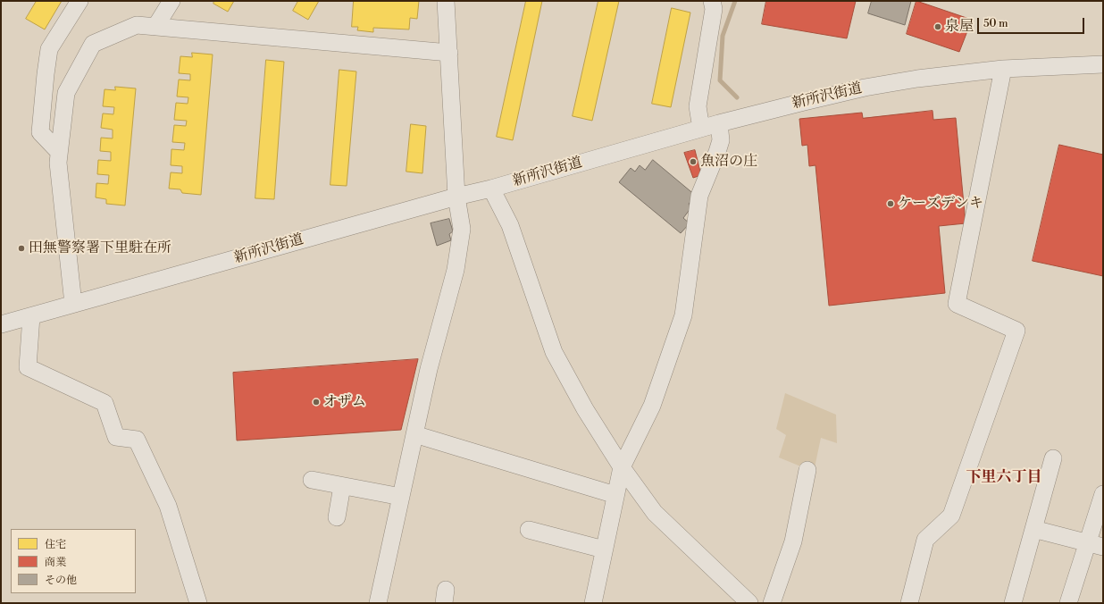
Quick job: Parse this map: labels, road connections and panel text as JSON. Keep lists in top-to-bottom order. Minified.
{"streets":{"street":["新所沢街道"]},"districts":["下里六丁目"],"places":["泉屋","魚沼の庄","ケーズデンキ","田無警察署下里駐在所","オザム"],"legend":["住宅","商業","その他"],"scale_bar":"50 m"}
